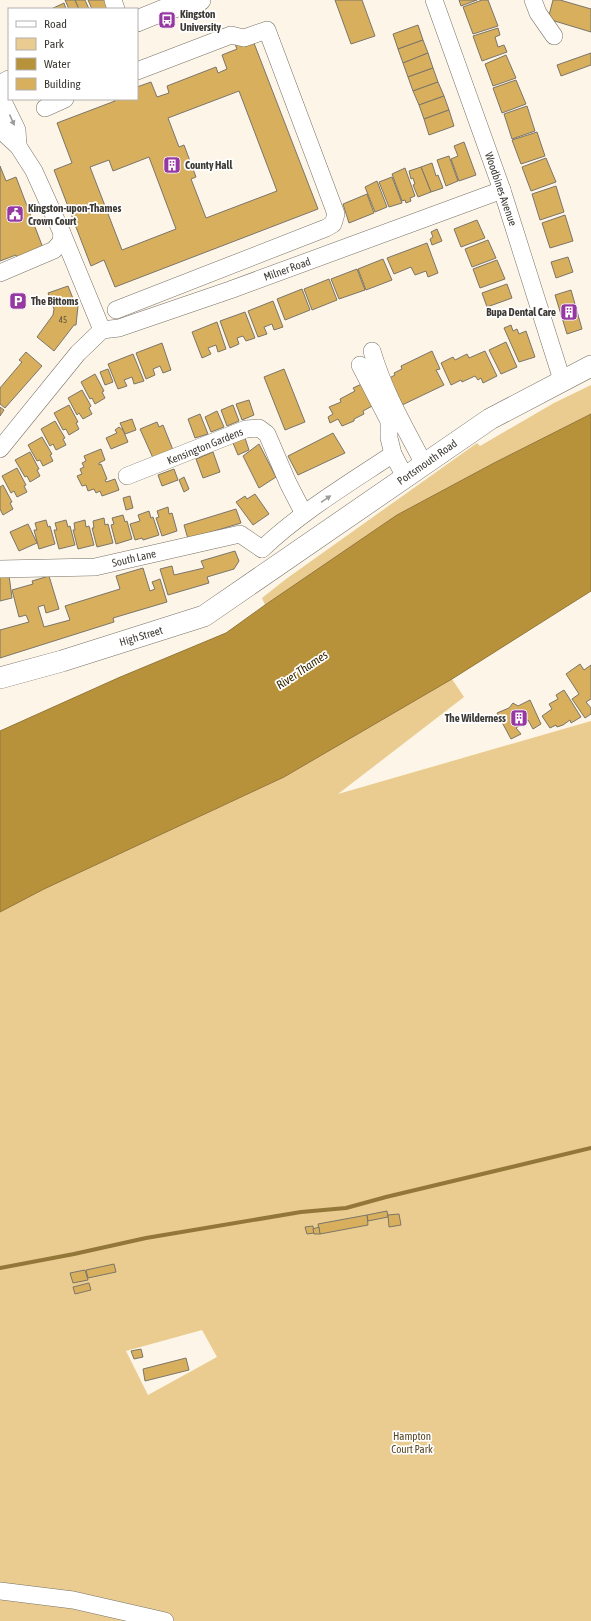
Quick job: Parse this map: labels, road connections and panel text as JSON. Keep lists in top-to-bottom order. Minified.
{"streets":{"main road":["Portsmouth Road","High Street"],"street":["Woodbines Avenue","Milner Road","Kensington Gardens","South Lane"]},"crossings":[["Woodbines Avenue","Milner Road"],["Woodbines Avenue","Portsmouth Road"],["Portsmouth Road","High Street"]],"water":["River Thames"],"parks":["Hampton Court Park"],"places":{"bus stop":["Kingston University"],"building":["County Hall","Bupa Dental Care","The Wilderness"],"public building":["Kingston-upon-Thames Crown Court"],"parking":["The Bittoms"]},"house_numbers":["45"],"legend":["Road","Park","Water","Building"]}
